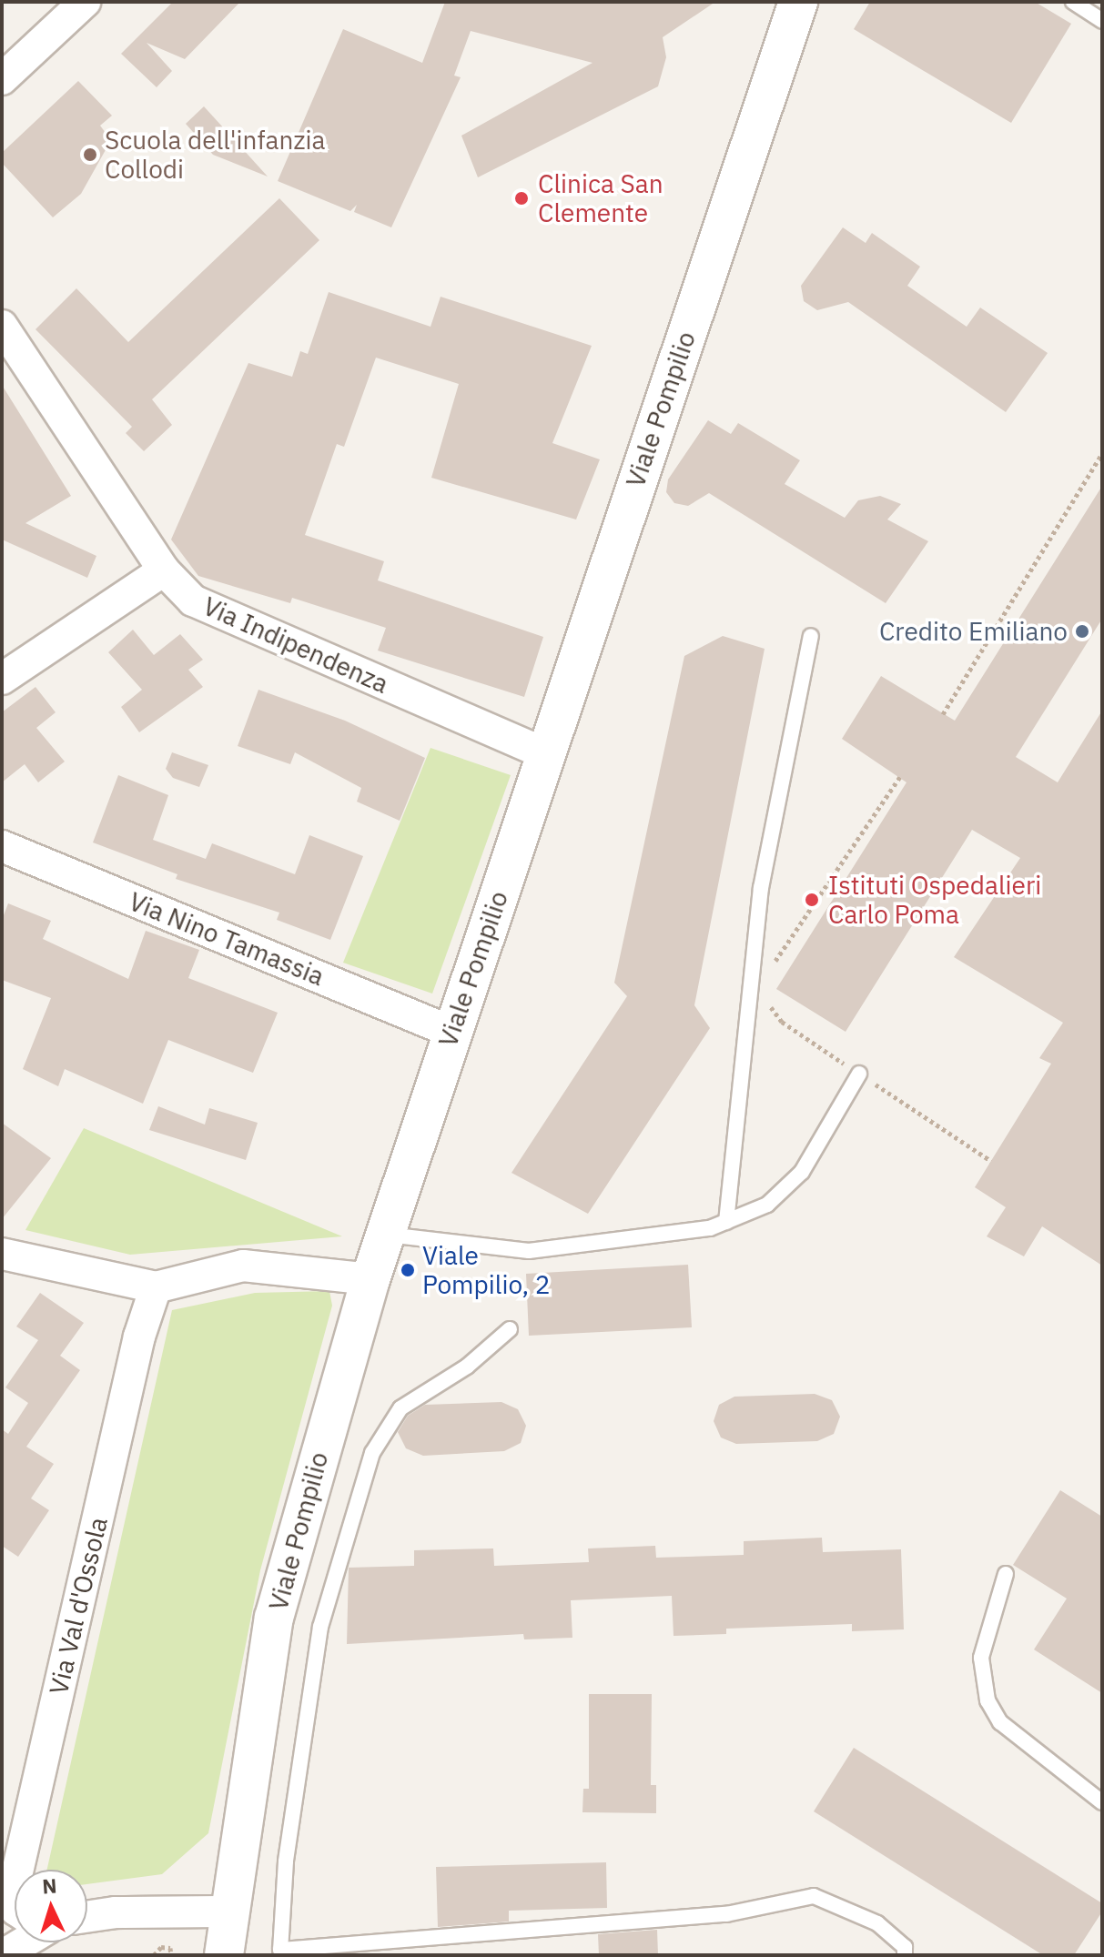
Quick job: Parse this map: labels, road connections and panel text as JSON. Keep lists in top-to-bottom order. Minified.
{"streets":{"street":["Viale Pompilio","Via Indipendenza","Via Nino Tamassia","Via Val d'Ossola"]},"crossings":[["Viale Pompilio","Via Indipendenza"],["Viale Pompilio","Via Nino Tamassia"]],"places":["Scuola dell'infanzia Collodi","Clinica San Clemente","Credito Emiliano","Istituti Ospedalieri Carlo Poma","Viale Pompilio, 2"],"north":"top"}
